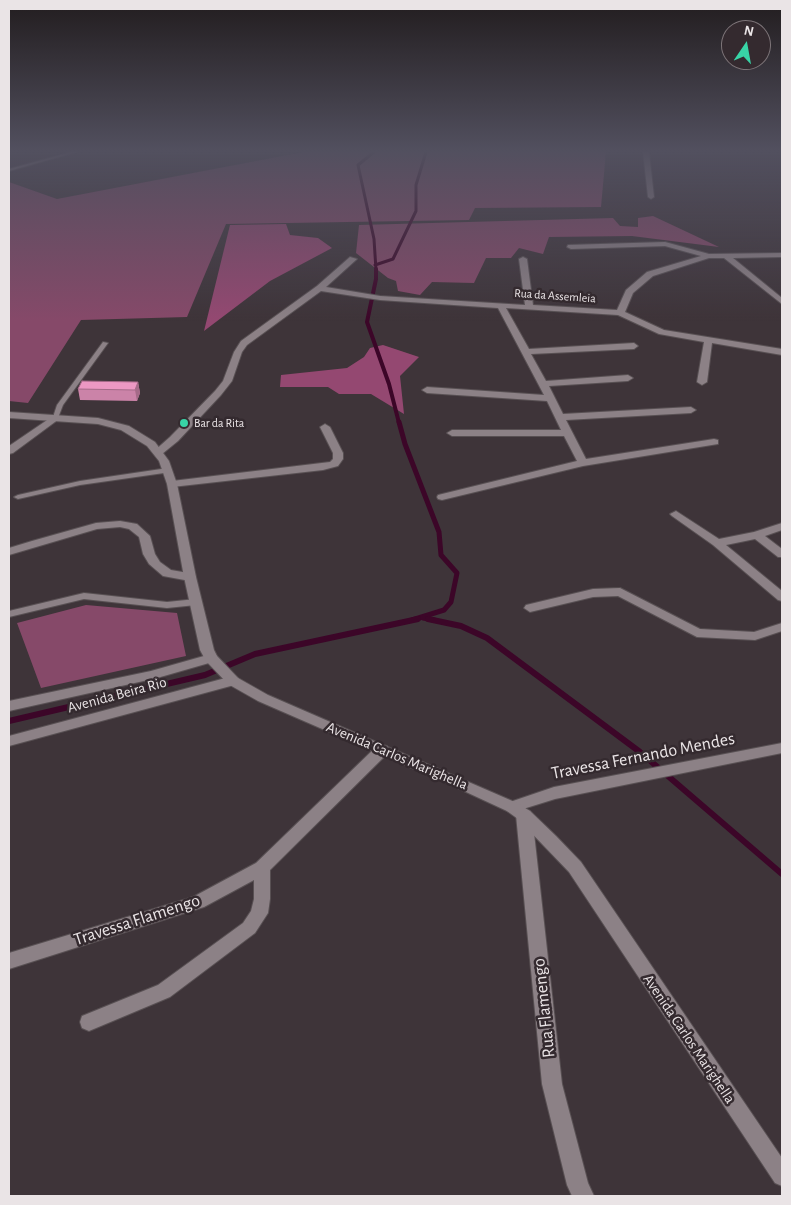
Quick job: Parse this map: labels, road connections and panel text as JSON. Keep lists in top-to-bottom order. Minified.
{"streets":{"street":["Rua da Assemleia","Avenida Beira Rio","Avenida Carlos Marighella","Travessa Fernando Mendes","Travessa Flamengo","Rua Flamengo"]},"crossings":[["Avenida Beira Rio","Avenida Carlos Marighella"],["Avenida Carlos Marighella","Travessa Fernando Mendes"],["Avenida Carlos Marighella","Travessa Flamengo"],["Avenida Carlos Marighella","Rua Flamengo"],["Travessa Fernando Mendes","Rua Flamengo"]],"places":["Bar da Rita"],"north":"top"}
